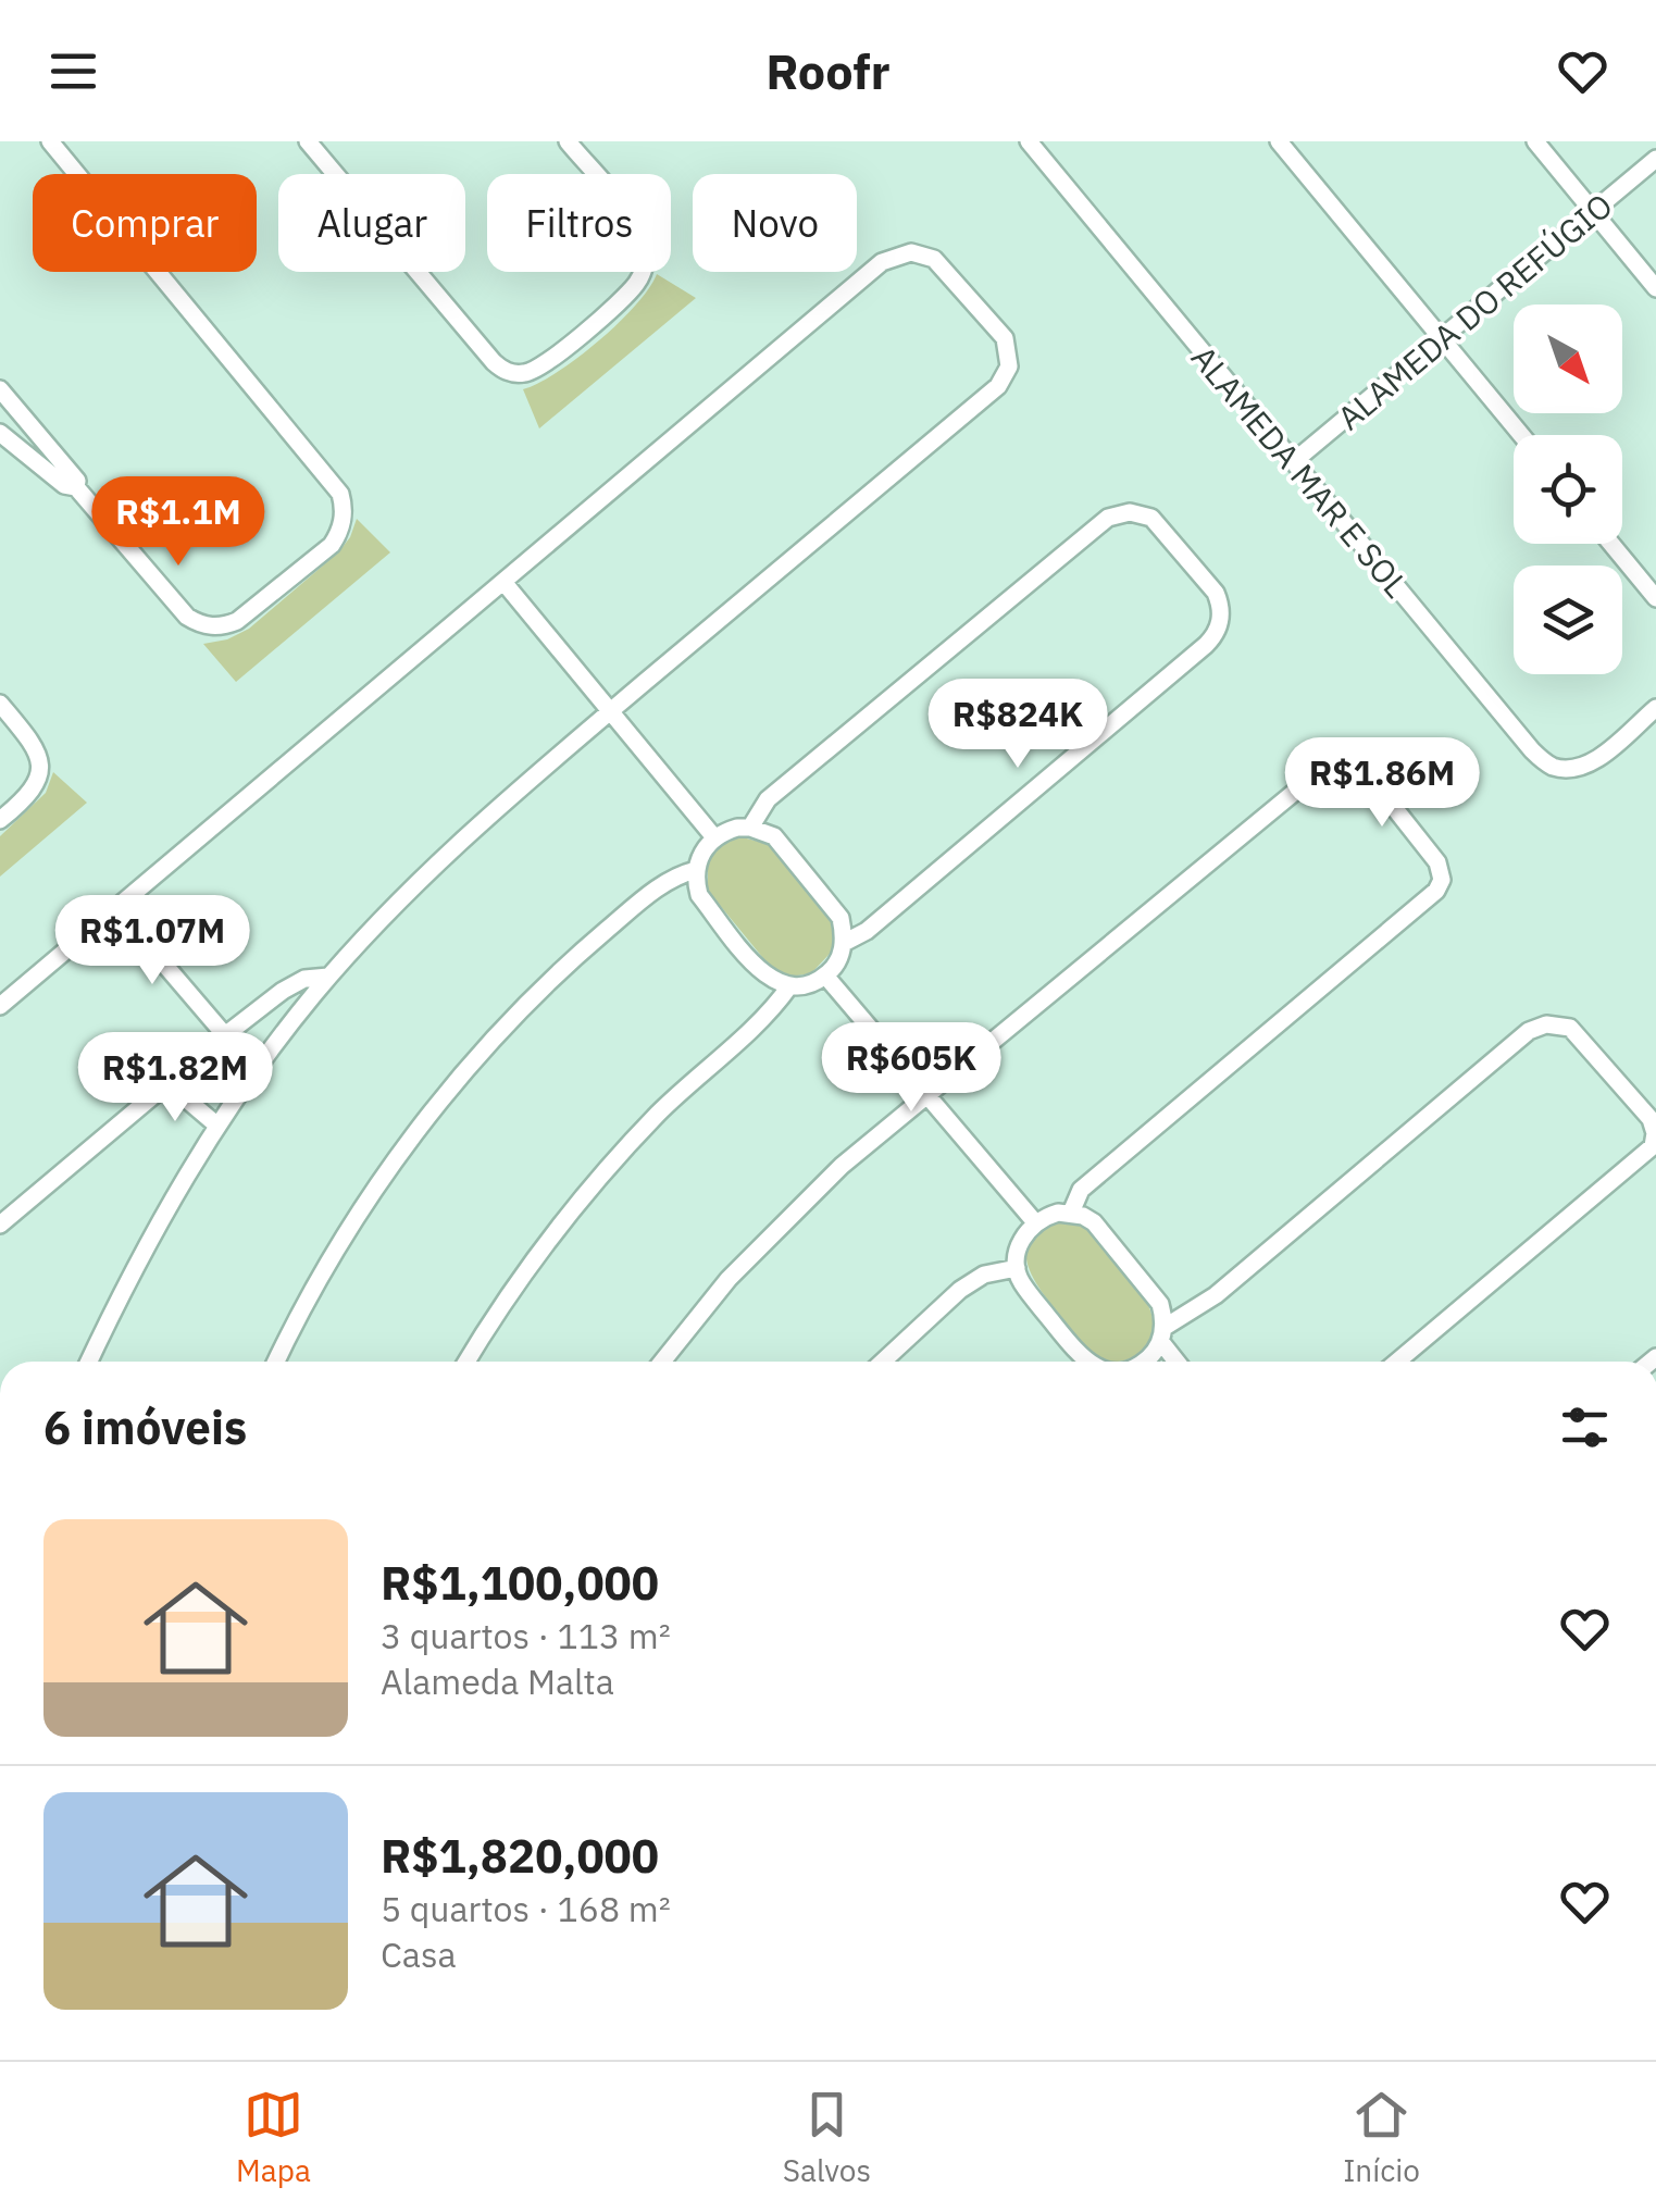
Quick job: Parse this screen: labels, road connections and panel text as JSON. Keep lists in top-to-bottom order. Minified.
{"streets":{"street":["ALAMEDA DO REFÚGIO","ALAMEDA MAR E SOL"]},"crossings":[["ALAMEDA DO REFÚGIO","ALAMEDA MAR E SOL"]],"north":"bottom right","page":{"header":"Roofr","chip":["Comprar","Alugar","Filtros","Novo"],"price":["R$1.1M","R$824K","R$1.86M","R$1.07M","R$605K","R$1.82M"],"heading":"6 imóveis","list":[{"name":"R$1,100,000","note":"3 quartos · 113 m² · Alameda Malta"},{"name":"R$1,820,000","note":"5 quartos · 168 m² · Casa"}],"tabs":["Mapa","Salvos","Início"]}}
